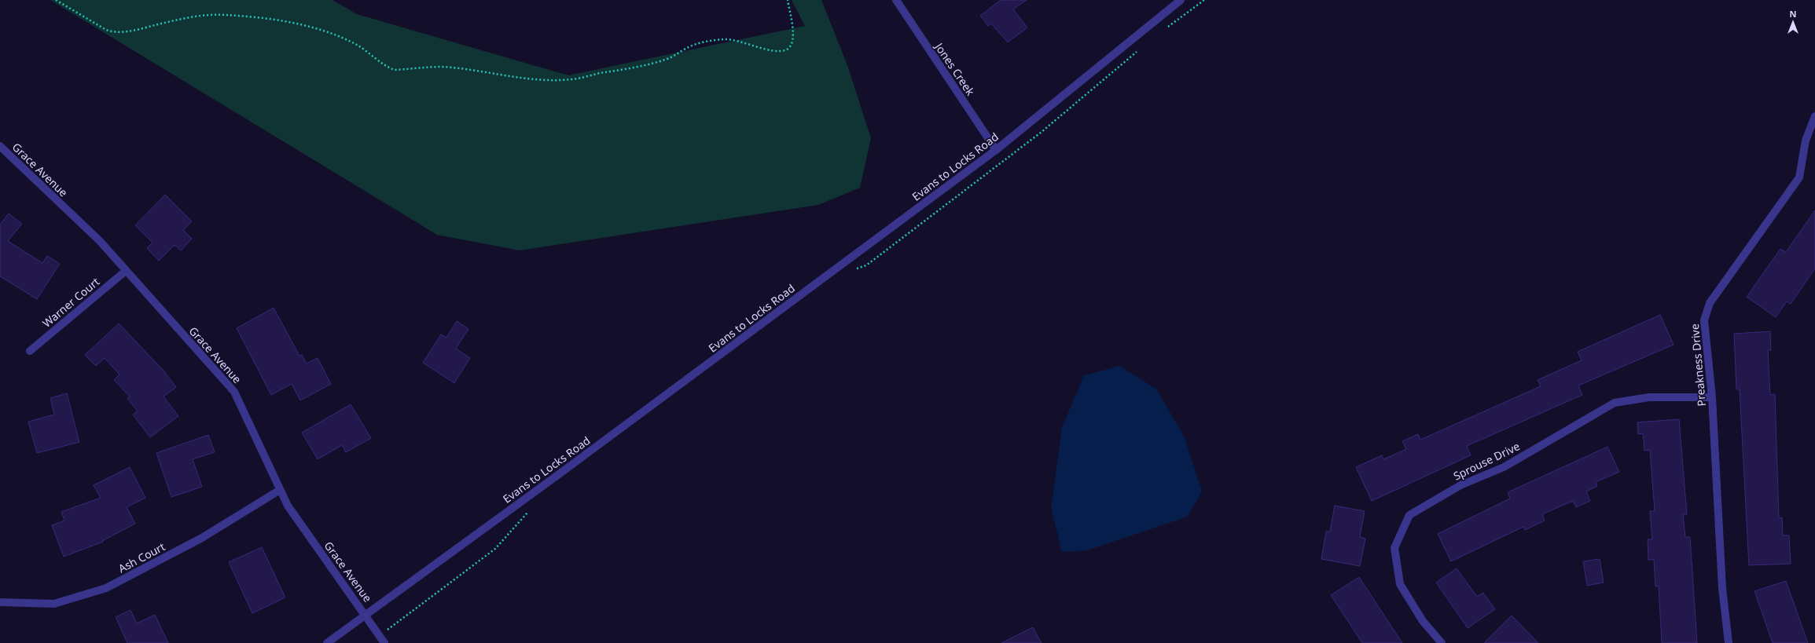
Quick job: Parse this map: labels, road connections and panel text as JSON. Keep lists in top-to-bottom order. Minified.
{"streets":{"street":["Jones Creek","Evans to Locks Road","Grace Avenue","Warner Court","Preakness Drive","Sprouse Drive","Ash Court"]},"crossings":[["Jones Creek","Evans to Locks Road"],["Evans to Locks Road","Grace Avenue"],["Grace Avenue","Warner Court"],["Grace Avenue","Ash Court"],["Preakness Drive","Sprouse Drive"]],"north":"top"}
